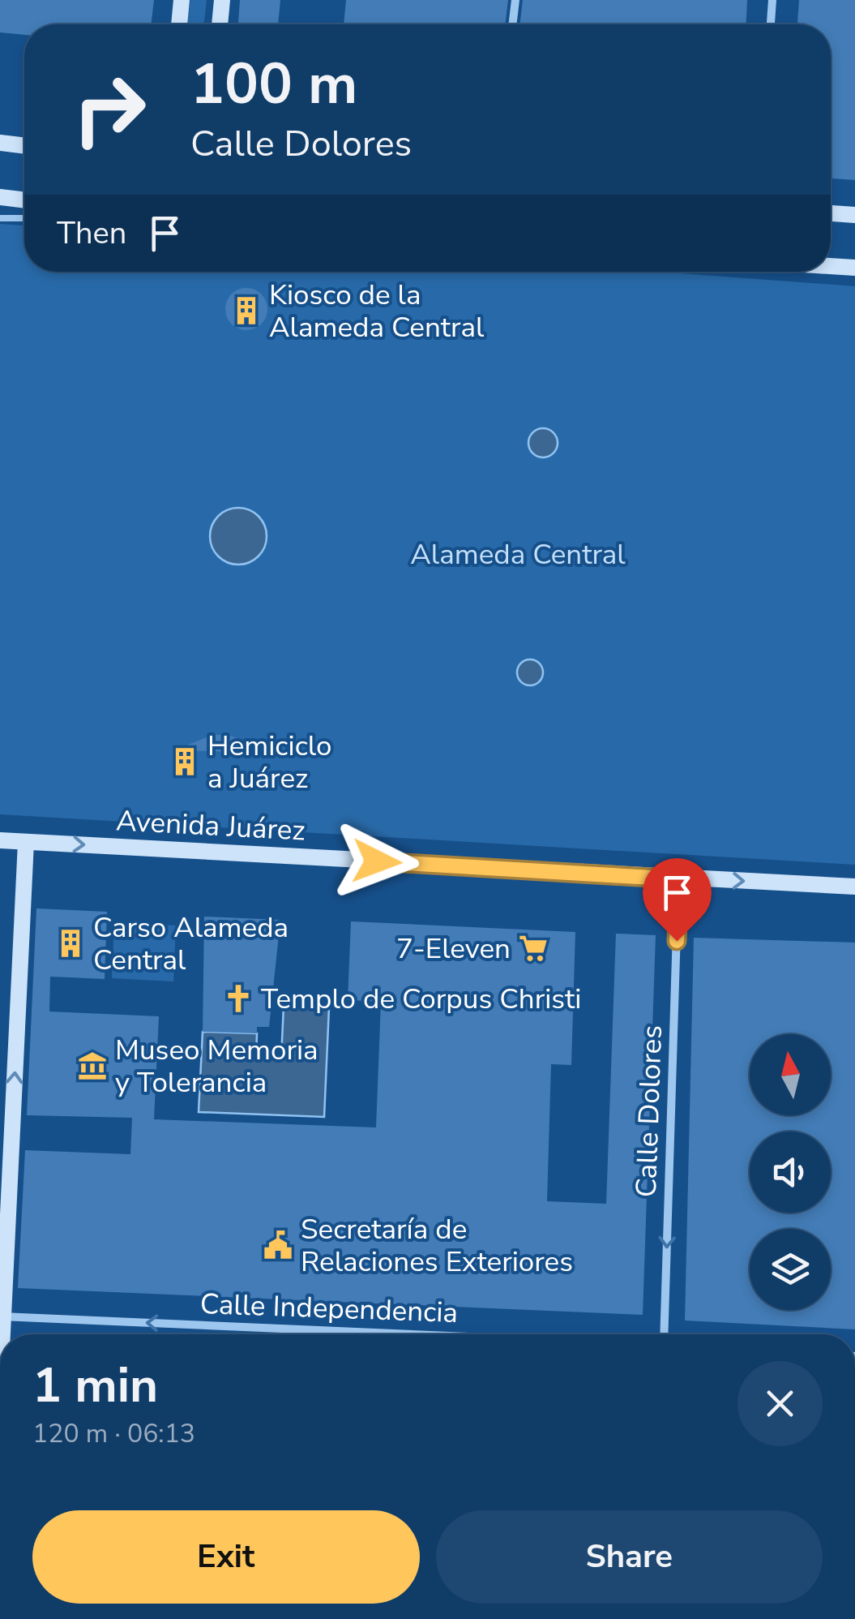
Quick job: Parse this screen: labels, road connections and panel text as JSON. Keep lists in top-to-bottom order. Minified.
{"streets":{"main road":["Avenida Juárez"],"street":["Calle Dolores","Calle Independencia"]},"crossings":[["Avenida Juárez","Calle Dolores"]],"one_way":["Avenida Juárez","Calle Dolores","Calle Independencia"],"parks":["Alameda Central"],"places":{"building":["Kiosco de la Alameda Central","Hemiciclo a Juárez","Carso Alameda Central"],"supermarket":["7-Eleven"],"church":["Templo de Corpus Christi"],"museum":["Museo Memoria y Tolerancia"],"public building":["Secretaría de Relaciones Exteriores"]},"north":"top","page":{"turn":["100 m","Calle Dolores"],"then":"Then","heading":["1 min","120 m · 06:13"],"buttons":["Exit","Share"]}}
